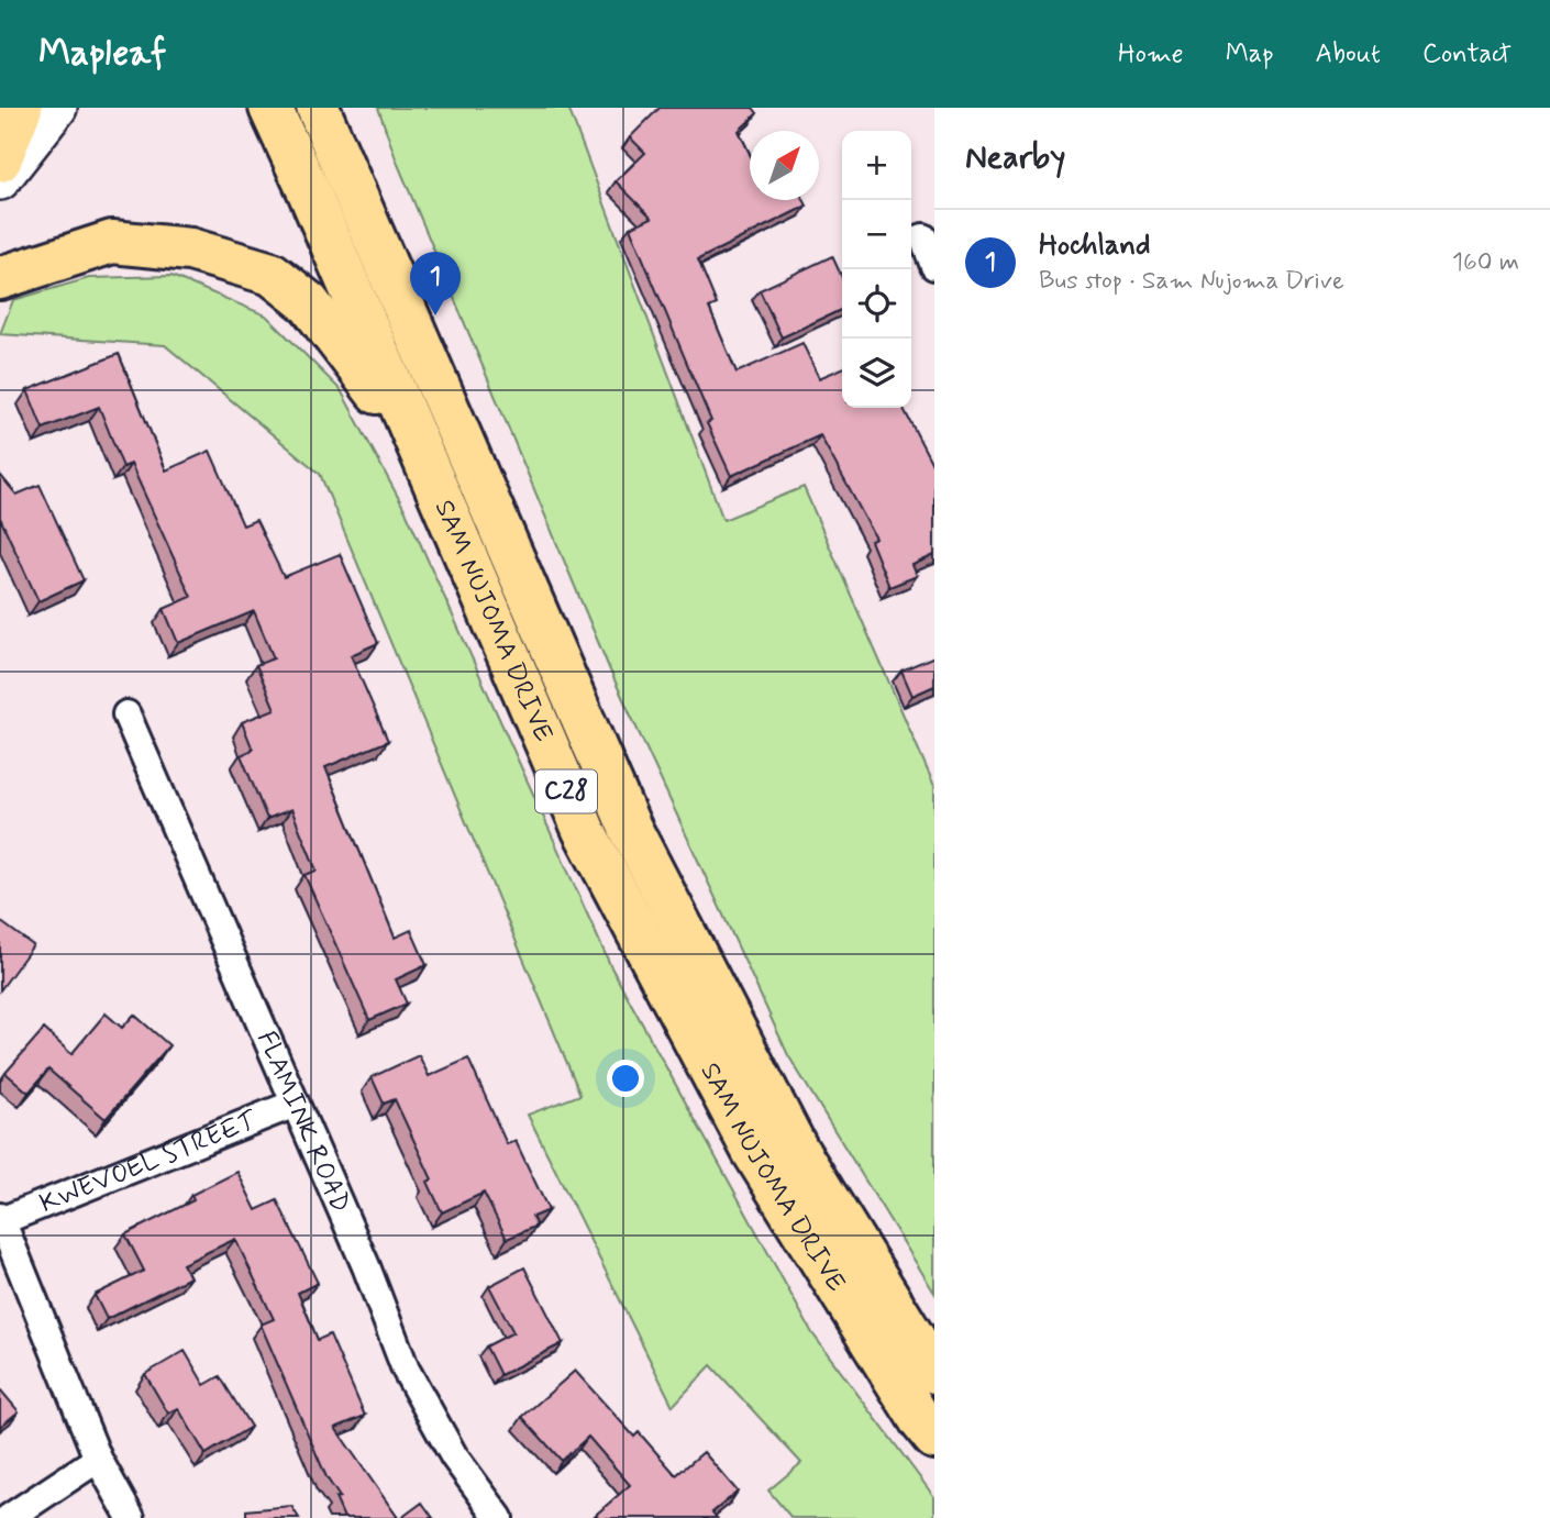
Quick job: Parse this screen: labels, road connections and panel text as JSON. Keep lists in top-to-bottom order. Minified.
{"streets":{"highway":["SAM NUJOMA DRIVE","C28"],"street":["FLAMINK ROAD","KWEVOEL STREET"]},"crossings":[["FLAMINK ROAD","KWEVOEL STREET"]],"north":"top right","page":{"header":"Mapleaf","nav":["Home","Map","About","Contact"],"heading":"Nearby","map_buttons":["+","−"],"list":[{"mark":"1","name":"Hochland","note":"Bus stop · Sam Nujoma Drive","value":"160 m"}],"pins":"1"}}
